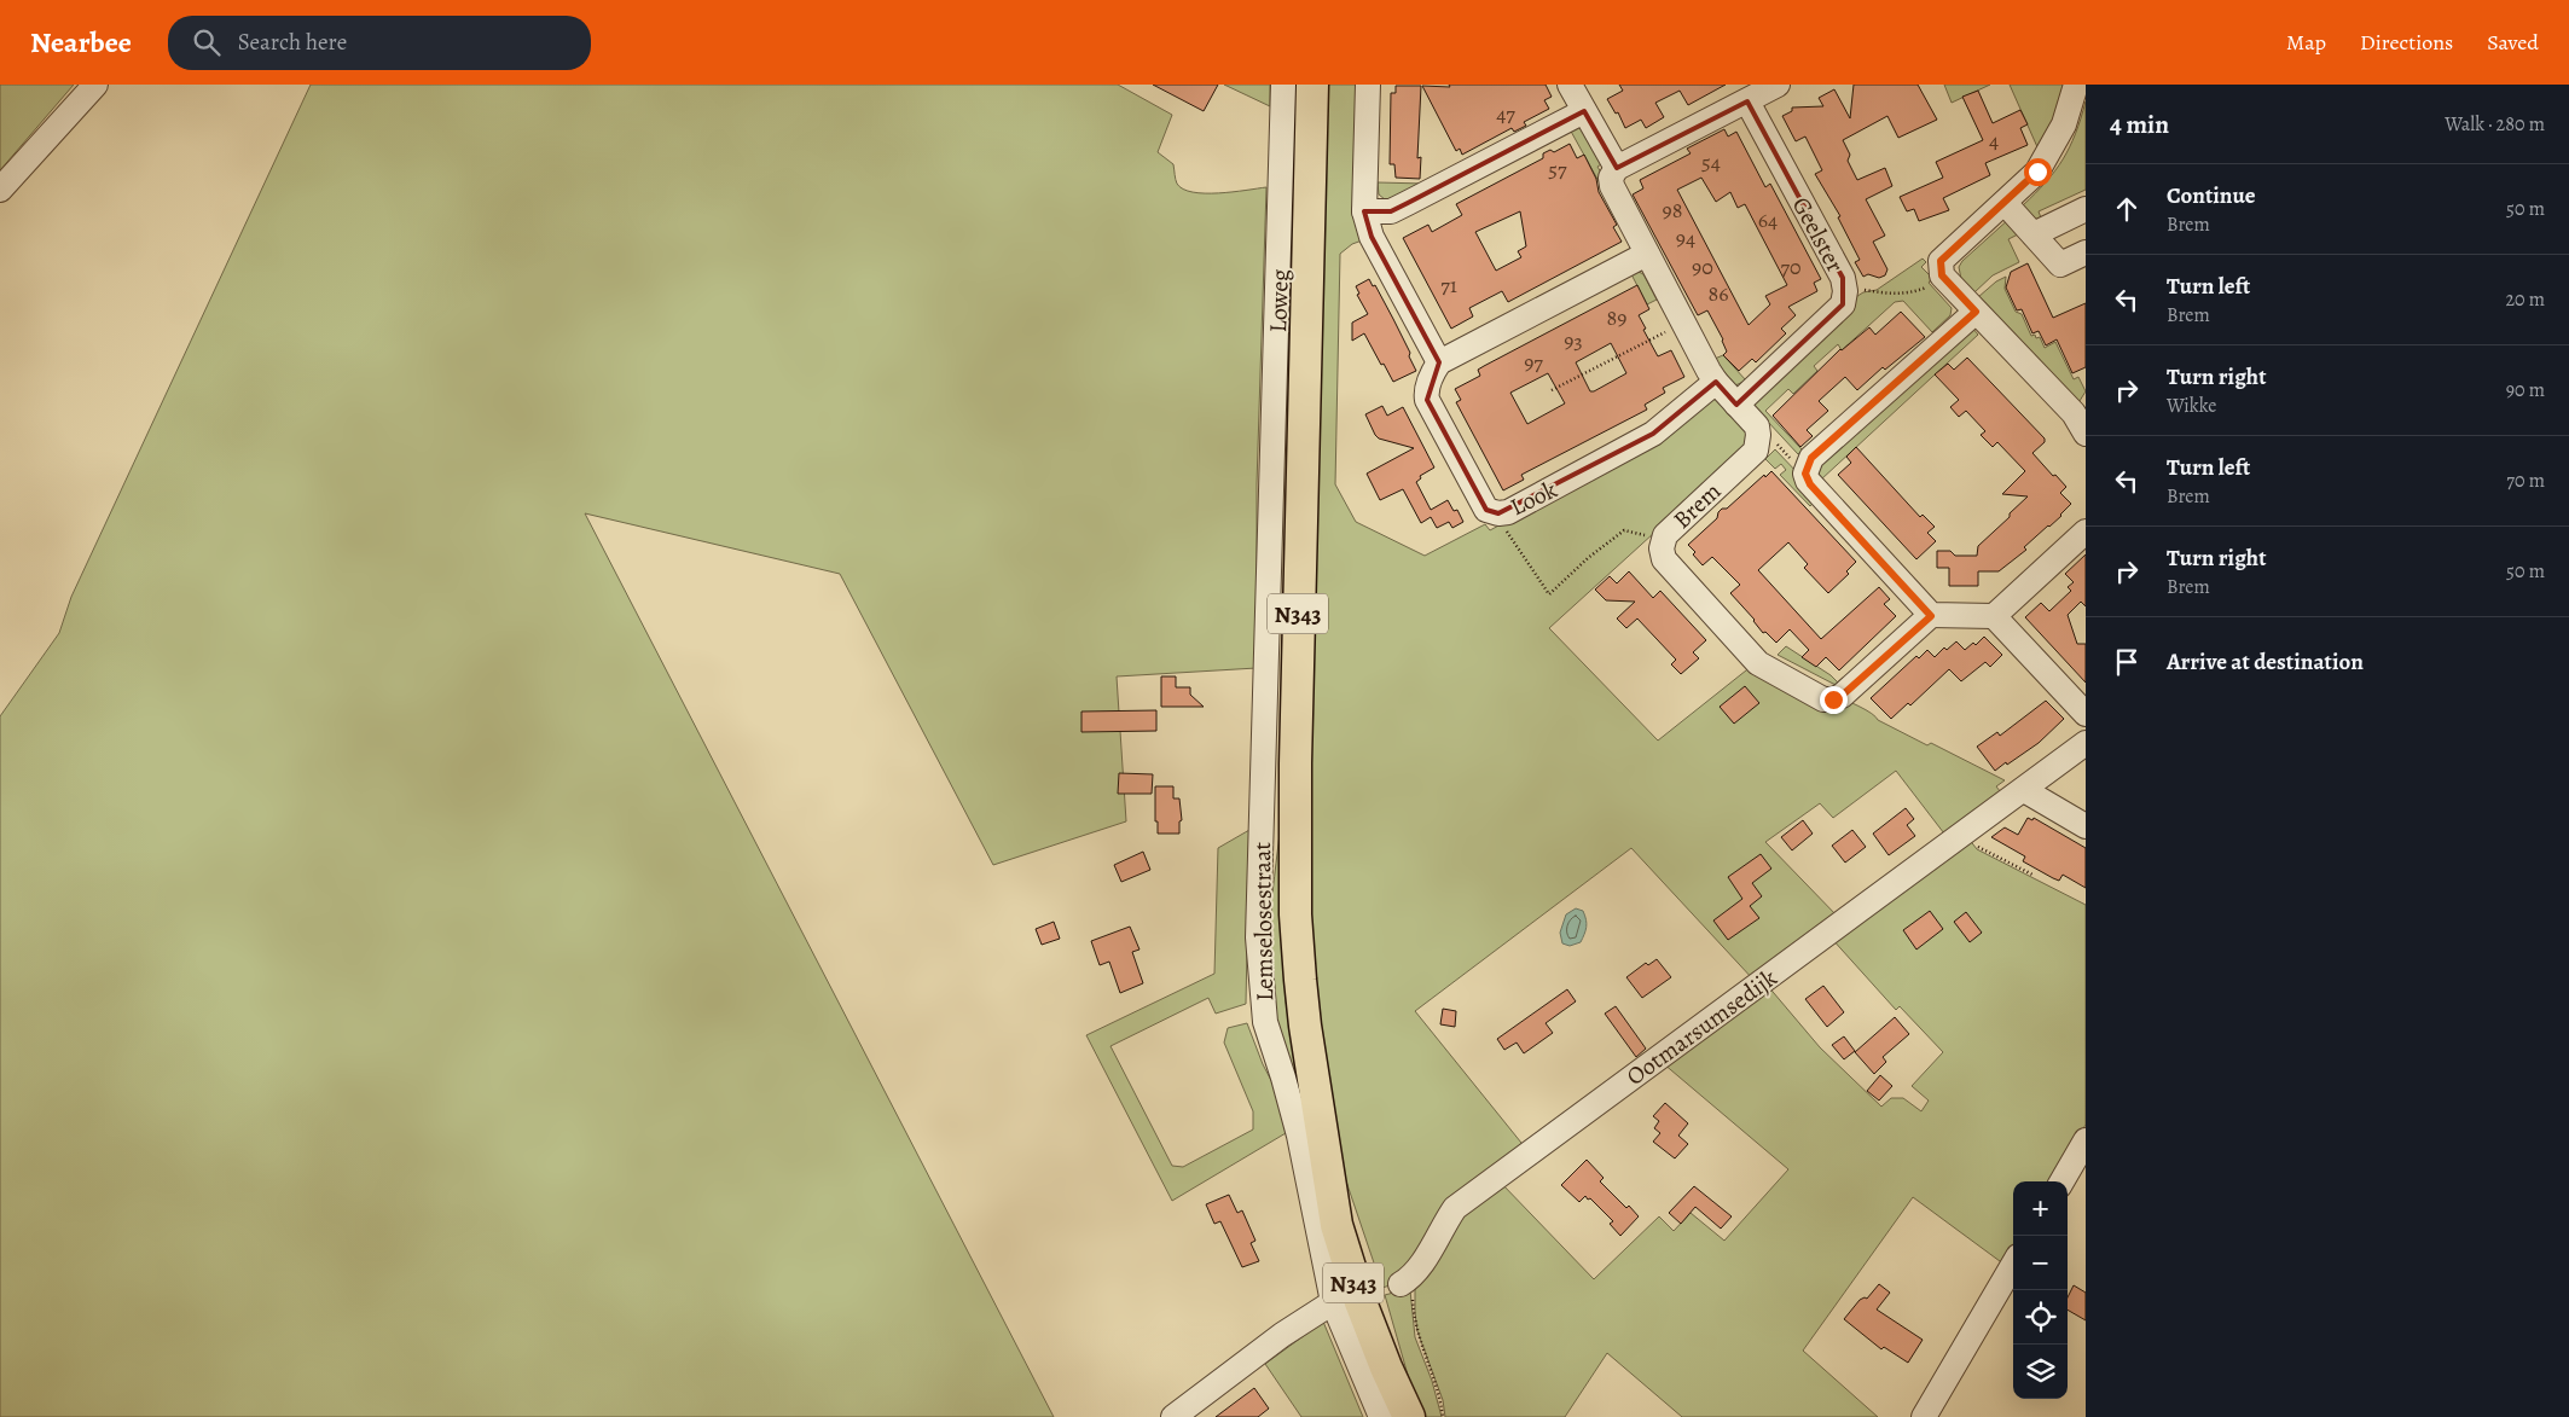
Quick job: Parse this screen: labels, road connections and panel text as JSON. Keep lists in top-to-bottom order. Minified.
{"streets":{"main road":["N343"],"street":["Geelster","Loweg","Look","Brem","Lemselosestraat","Ootmarsumsedijk"]},"crossings":[["Loweg","Lemselosestraat"]],"house_numbers":["47","4","54","57","98","64","94","90","70","71","86","89","93","97"],"page":{"header":"Nearbee","search":"Search here","nav":["Map","Directions","Saved"],"heading":["4 min","Walk · 280 m"],"list":[["Continue","Brem","50 m"],["Turn left","Brem","20 m"],["Turn right","Wikke","90 m"],["Turn left","Brem","70 m"],["Turn right","Brem","50 m"],"Arrive at destination"],"map_buttons":["+","−"]}}
